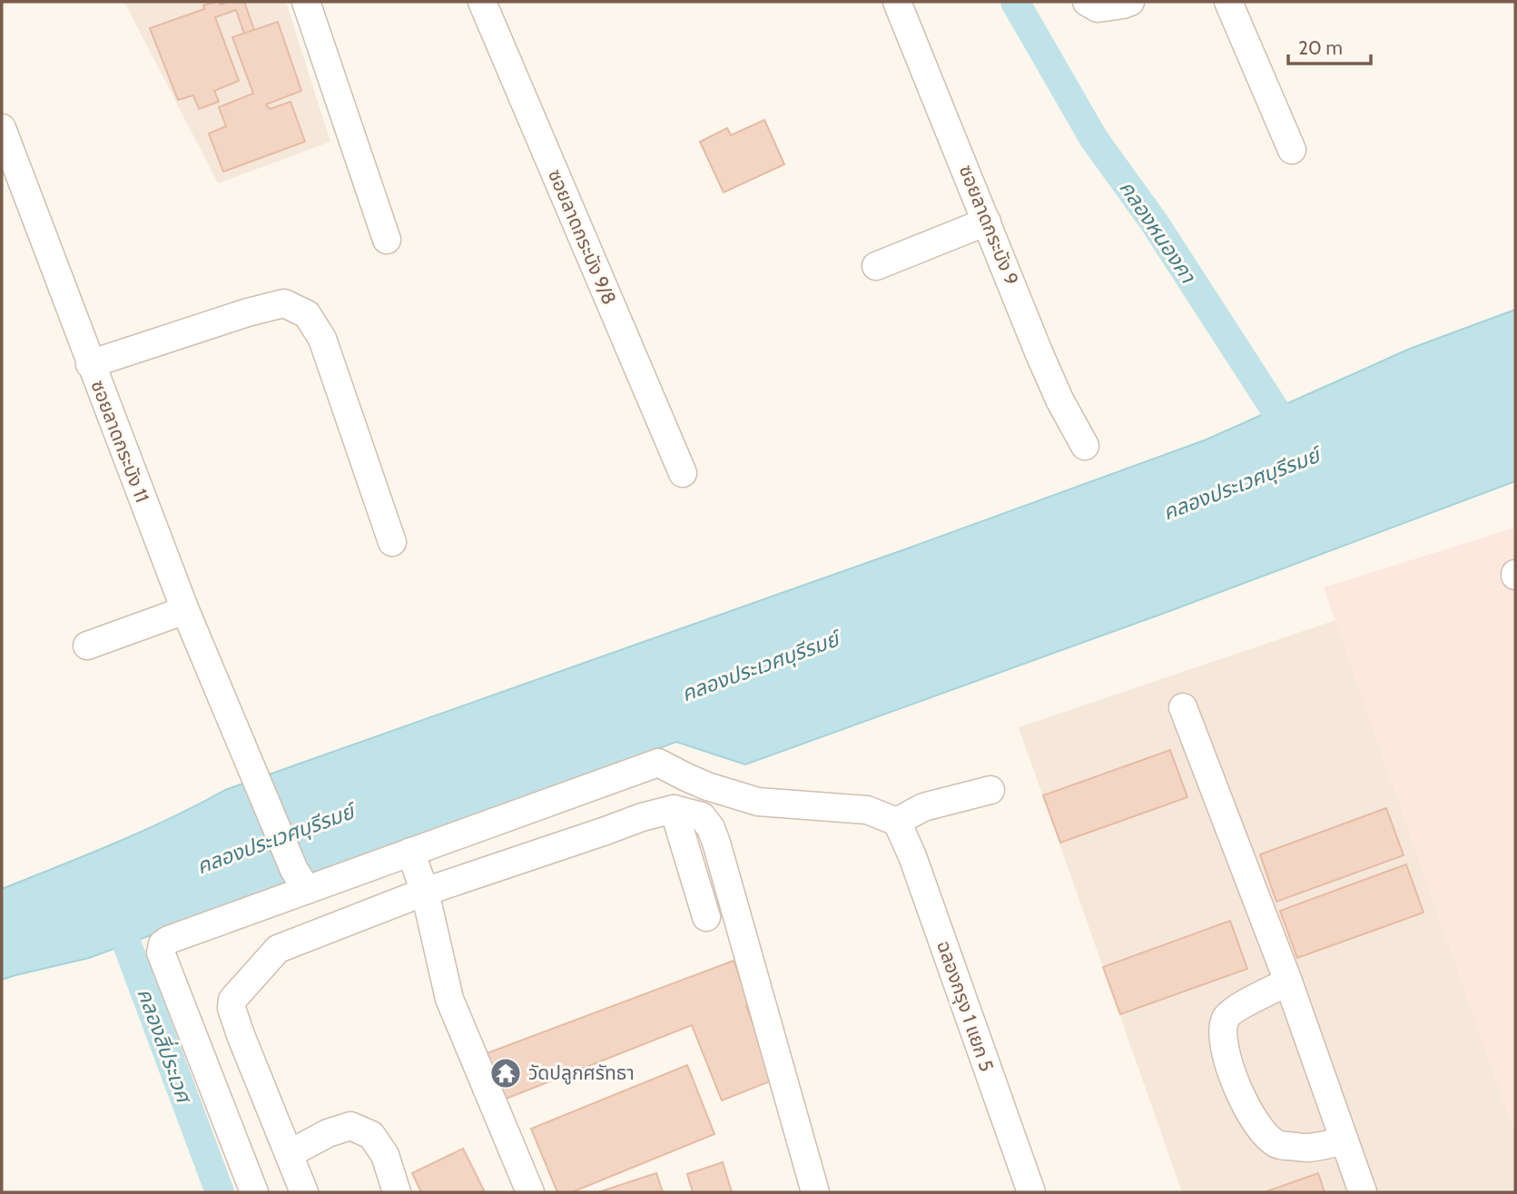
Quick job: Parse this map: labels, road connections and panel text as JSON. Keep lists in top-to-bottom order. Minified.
{"streets":{"street":["ซอยลาดกระบัง 9","ซอยลาดกระบัง 9/8","ซอยลาดกระบัง 11","ฉลองกรุง 1 แยก 5"]},"water":["คลองหนองคา","คลองประเวศบุรีรมย์","คลองสี่ประเวศ"],"places":{"temple":["วัดปลูกศรัทธา"]},"scale_bar":"20 m"}
